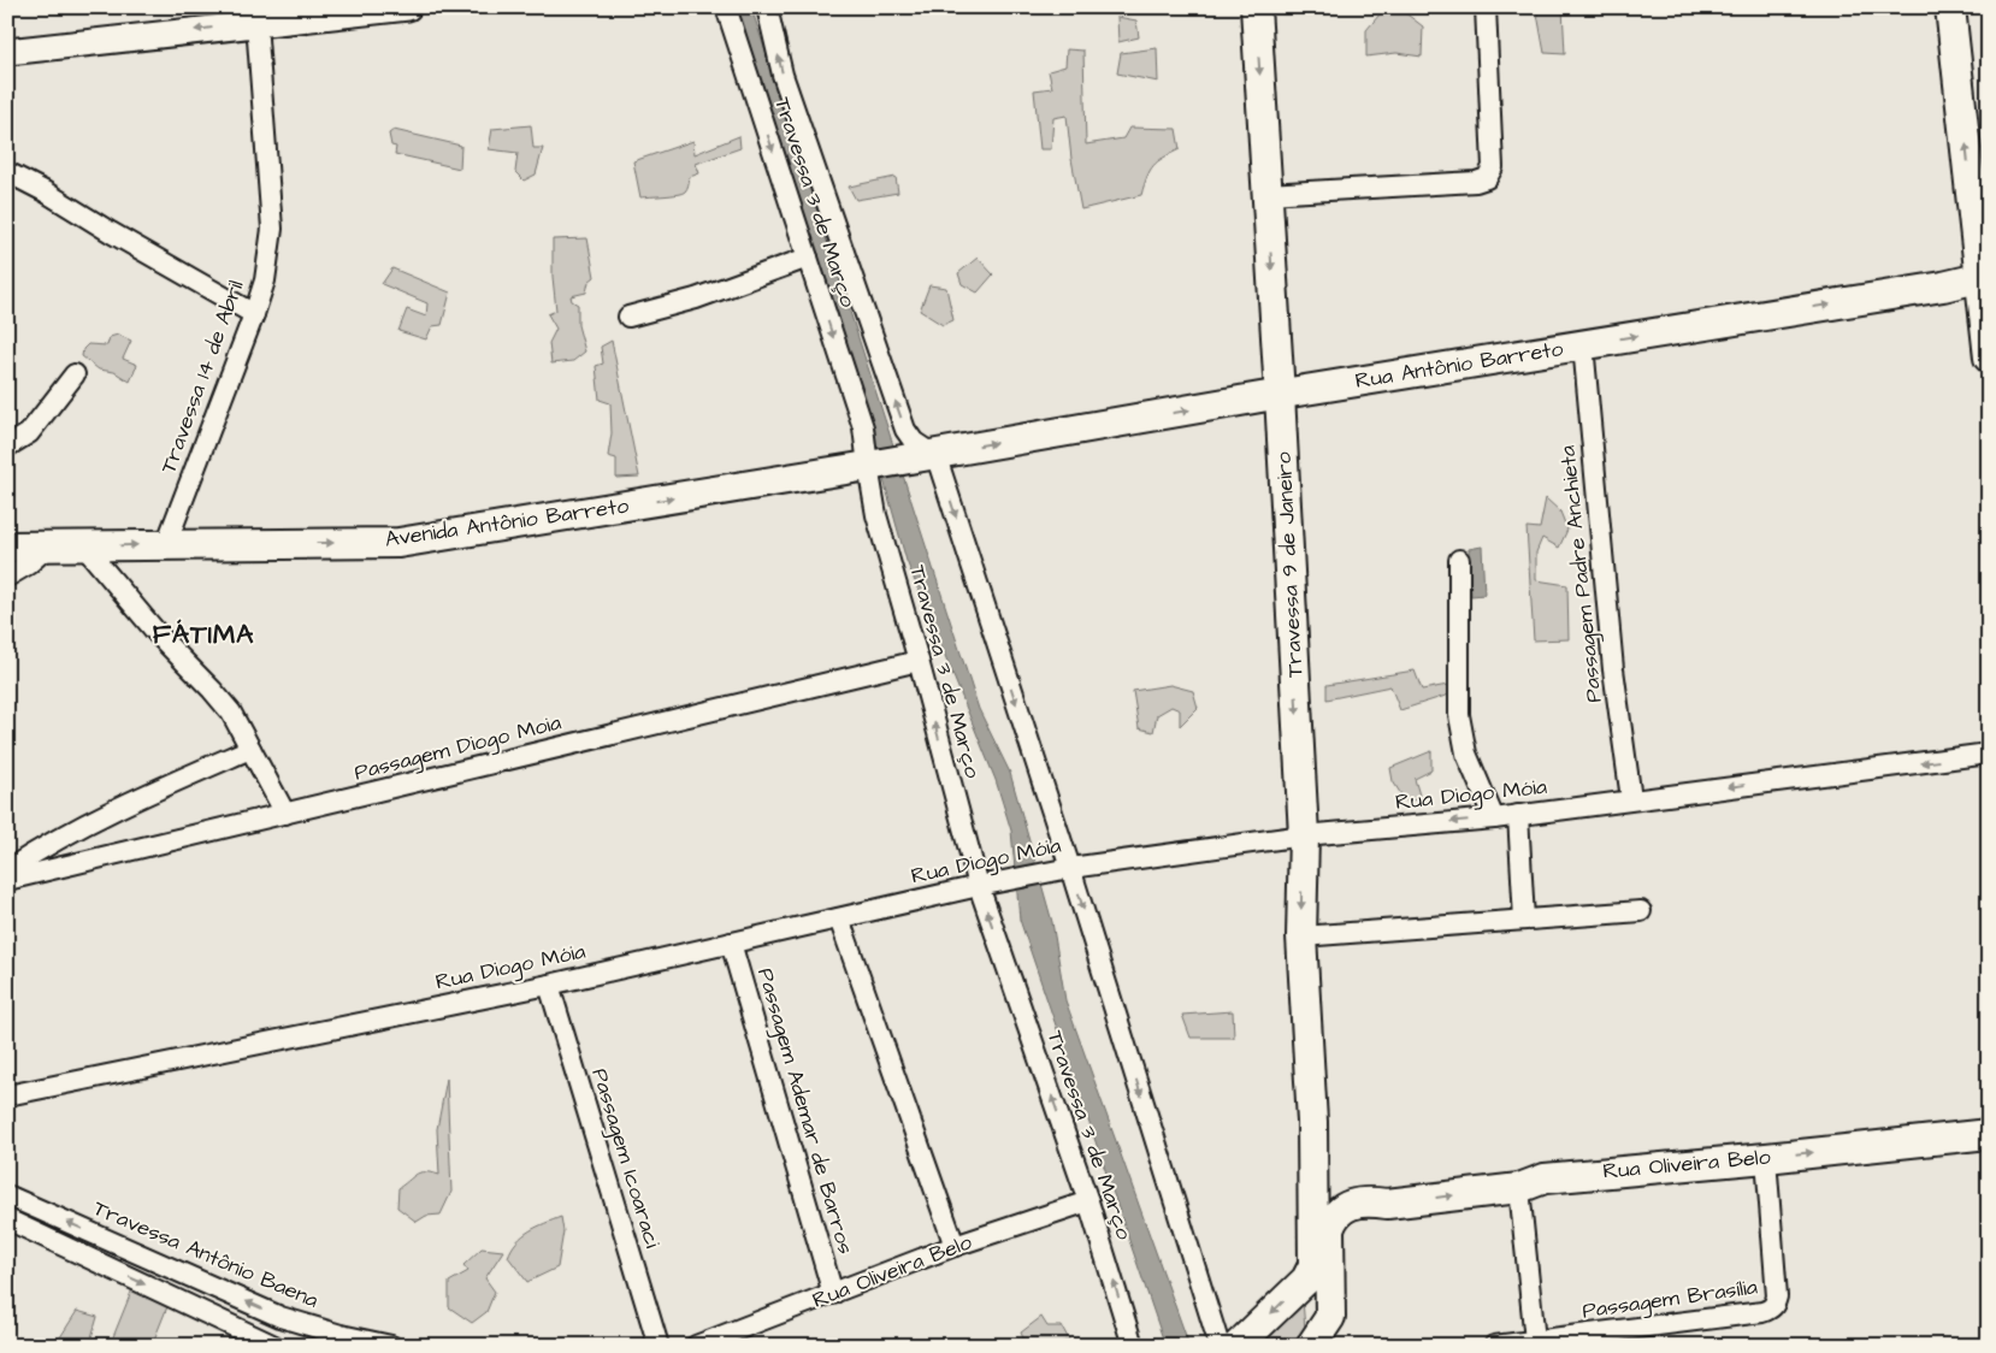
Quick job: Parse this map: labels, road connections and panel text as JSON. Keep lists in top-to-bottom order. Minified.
{"streets":{"main road":["Rua Antônio Barreto","Avenida Antônio Barreto","Travessa 9 de Janeiro","Rua Oliveira Belo"],"street":["Travessa 3 de Março","Travessa 14 de Abril","Passagem Padre Anchieta","Passagem Diogo Moia","Rua Diogo Móia","Passagem Ademar de Barros","Passagem Icoaraci","Travessa Antônio Baena","Passagem Brasília"]},"crossings":[["Travessa 3 de Março","Rua Antônio Barreto"],["Travessa 3 de Março","Avenida Antônio Barreto"],["Travessa 3 de Março","Passagem Diogo Moia"],["Travessa 3 de Março","Rua Diogo Móia"],["Travessa 3 de Março","Rua Oliveira Belo"],["Rua Antônio Barreto","Avenida Antônio Barreto"],["Rua Antônio Barreto","Travessa 9 de Janeiro"],["Rua Antônio Barreto","Passagem Padre Anchieta"],["Travessa 14 de Abril","Avenida Antônio Barreto"],["Travessa 9 de Janeiro","Rua Diogo Móia"],["Travessa 9 de Janeiro","Rua Oliveira Belo"],["Passagem Padre Anchieta","Rua Diogo Móia"],["Rua Diogo Móia","Passagem Ademar de Barros"],["Rua Diogo Móia","Passagem Icoaraci"],["Passagem Ademar de Barros","Rua Oliveira Belo"],["Rua Oliveira Belo","Passagem Brasília"]],"one_way":["Rua Antônio Barreto","Avenida Antônio Barreto","Travessa 9 de Janeiro"],"districts":["FÁTIMA"]}
